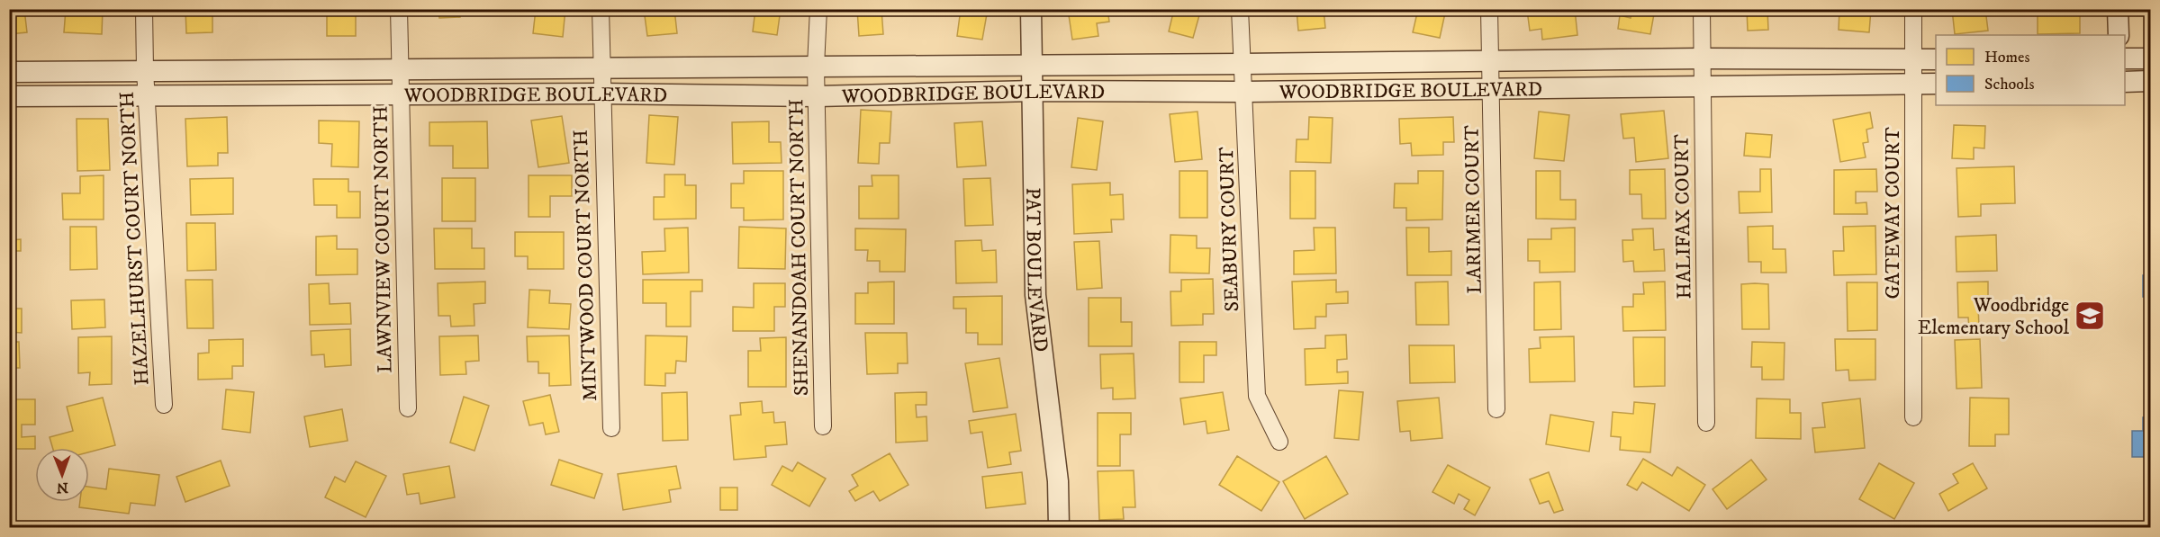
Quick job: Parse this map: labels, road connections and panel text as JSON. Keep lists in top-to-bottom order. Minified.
{"streets":{"street":["WOODBRIDGE BOULEVARD","LARIMER COURT","GATEWAY COURT","HALIFAX COURT","SEABURY COURT","HAZELHURST COURT NORTH","LAWNVIEW COURT NORTH","SHENANDOAH COURT NORTH","MINTWOOD COURT NORTH","PAT BOULEVARD"]},"crossings":[["WOODBRIDGE BOULEVARD","LARIMER COURT"],["WOODBRIDGE BOULEVARD","GATEWAY COURT"],["WOODBRIDGE BOULEVARD","HALIFAX COURT"],["WOODBRIDGE BOULEVARD","SEABURY COURT"],["WOODBRIDGE BOULEVARD","HAZELHURST COURT NORTH"],["WOODBRIDGE BOULEVARD","LAWNVIEW COURT NORTH"],["WOODBRIDGE BOULEVARD","SHENANDOAH COURT NORTH"],["WOODBRIDGE BOULEVARD","MINTWOOD COURT NORTH"],["WOODBRIDGE BOULEVARD","PAT BOULEVARD"]],"places":{"school or university":["Woodbridge Elementary School"]},"legend":["Homes","Schools"],"north":"bottom"}
